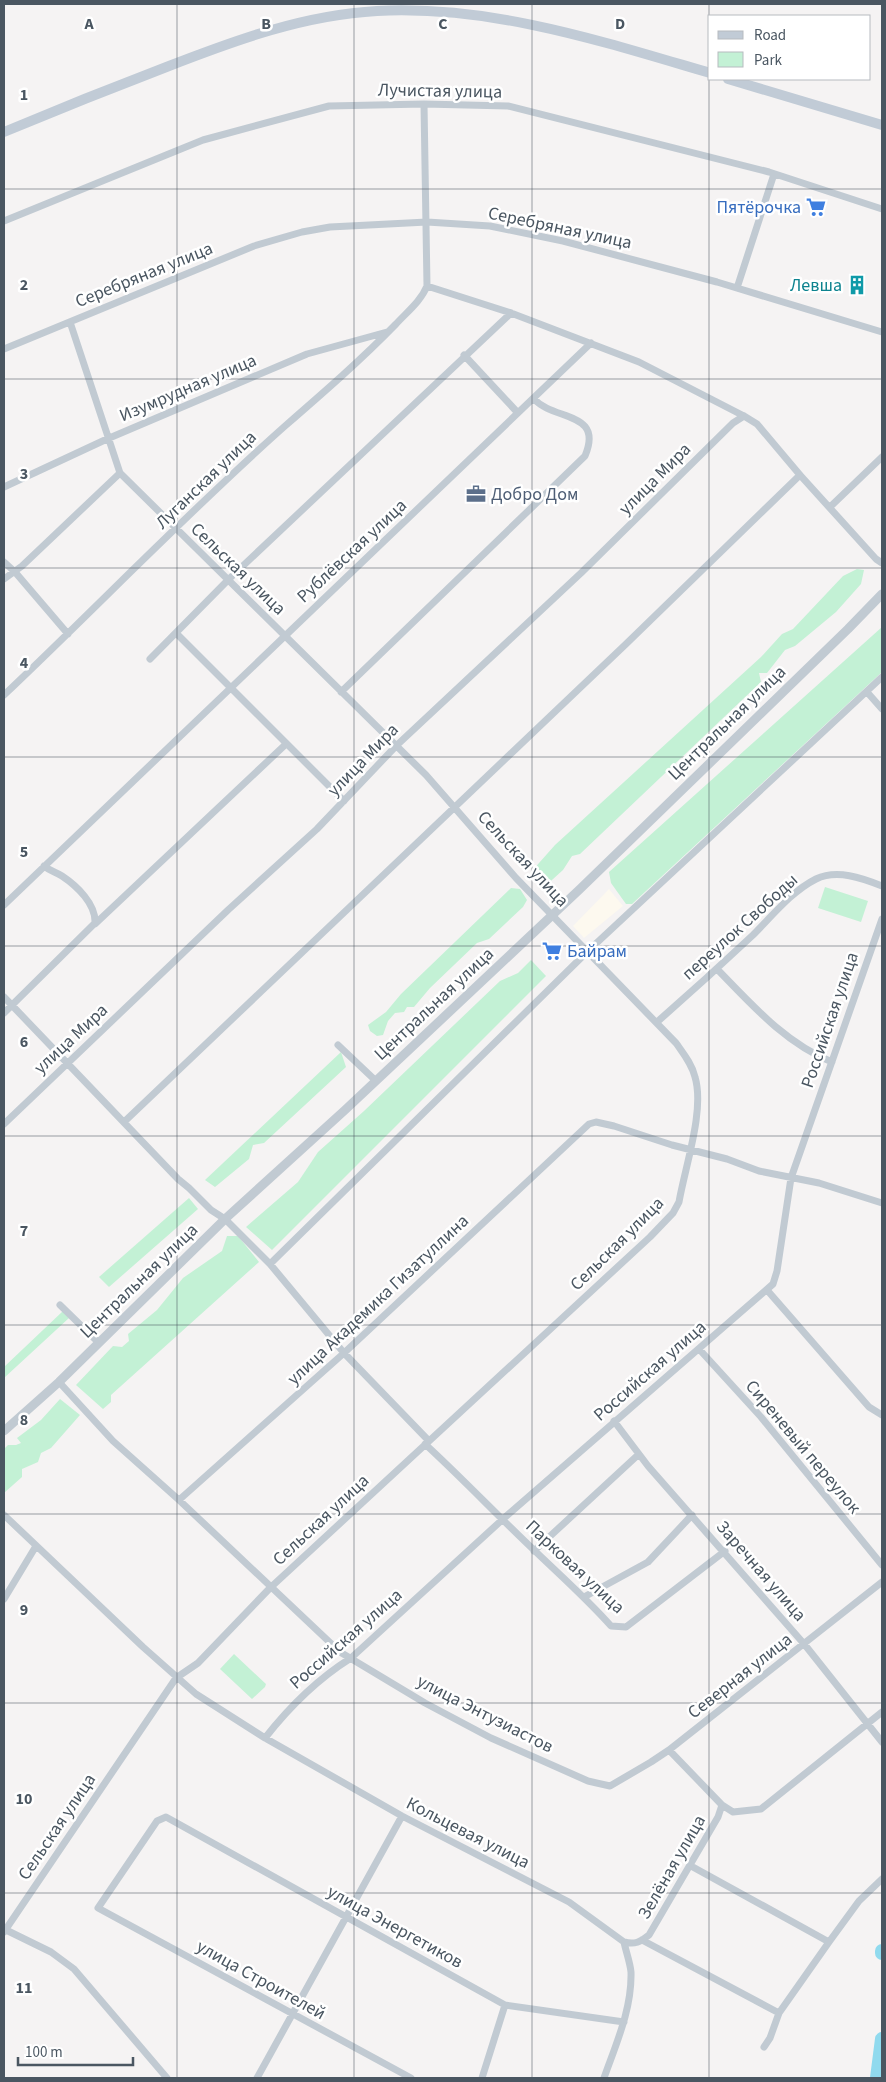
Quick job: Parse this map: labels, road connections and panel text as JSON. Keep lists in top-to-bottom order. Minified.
{"streets":{"street":["Лучистая улица","Серебряная улица","Изумрудная улица","улица Мира","Луганская улица","Рублёвская улица","Сельская улица","Центральная улица","переулок Свободы","Российская улица","улица Академика Гизатуллина","Сиреневый переулок","Парковая улица","Заречная улица","Северная улица","улица Энтузиастов","Кольцевая улица","Зелёная улица","улица Энергетиков","улица Строителей"]},"crossings":[["Серебряная улица","Сельская улица"],["Изумрудная улица","Луганская улица"],["Изумрудная улица","Сельская улица"],["улица Мира","Сельская улица"],["улица Мира","Парковая улица"],["Луганская улица","Сельская улица"],["Рублёвская улица","Сельская улица"],["Сельская улица","Центральная улица"],["Сельская улица","переулок Свободы"],["Сельская улица","улица Академика Гизатуллина"],["Сельская улица","Парковая улица"],["Сельская улица","улица Энтузиастов"],["Сельская улица","Кольцевая улица"],["Центральная улица","Парковая улица"],["Центральная улица","улица Энтузиастов"],["Российская улица","Сиреневый переулок"],["Российская улица","Парковая улица"],["Российская улица","Заречная улица"],["Российская улица","улица Энтузиастов"],["Российская улица","Кольцевая улица"],["улица Академика Гизатуллина","Парковая улица"],["улица Академика Гизатуллина","улица Энтузиастов"],["Парковая улица","Заречная улица"],["Заречная улица","Северная улица"],["Северная улица","улица Энтузиастов"],["улица Энергетиков","улица Строителей"]],"places":{"supermarket":["Пятёрочка","Байрам"],"building":["Левша"],"office":["Добро Дом"]},"legend":["Road","Park"],"scale_bar":"100 m","grid":{"columns":["A","B","C","D"],"rows":["1","2","3","4","5","6","7","8","9","10","11"]}}
